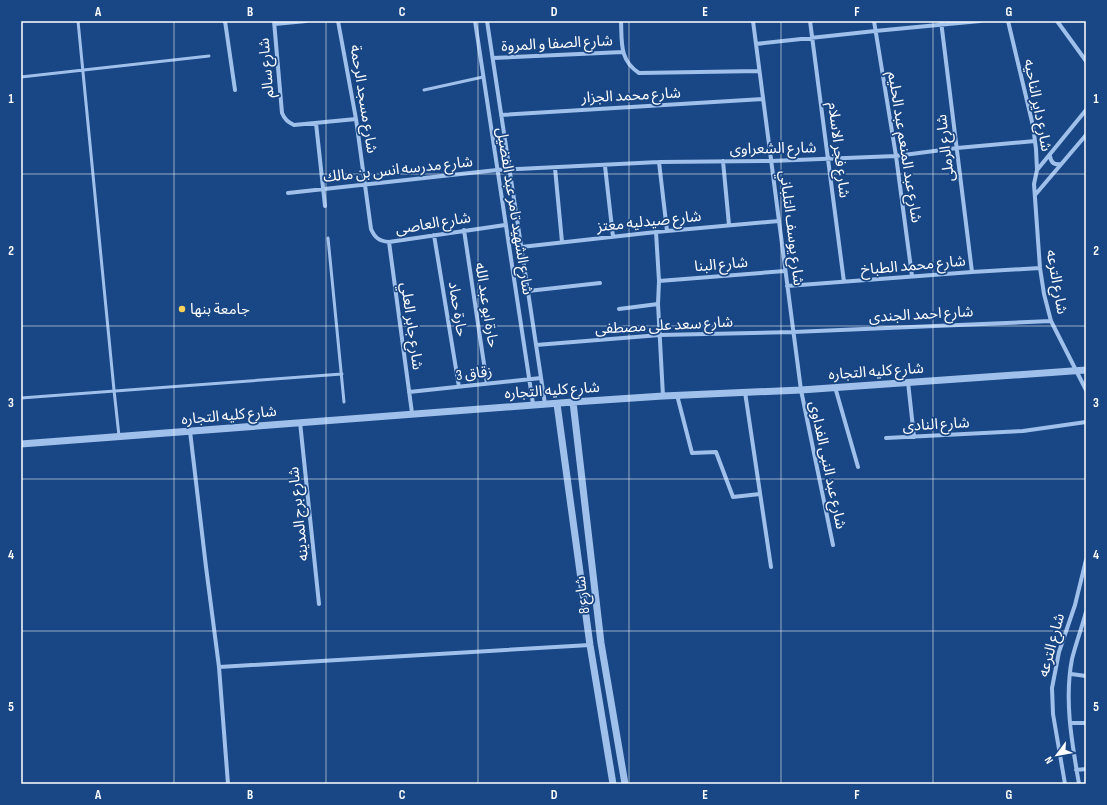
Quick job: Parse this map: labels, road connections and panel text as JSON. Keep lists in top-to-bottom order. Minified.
{"streets":{"street":["شارع الصفا و المروة","شارع سالم","شارع محمد الجزار","شارع مسجد الرحمة","شارع داير الناحيه","شارع عبد المنعم عبد الحليم","شارع الشعراوى","شارع الرملى","شارع فجر الاسلام","شارع مدرسه انس بن مالك","شارع الشهيد تامر عبد الفضيل","شارع صيدليه معتز","شارع العاصى","شارع يوسف التلباني","شارع البنا","شارع محمد الطباخ","شارع الترعه","حارة ابو عبد الله","حارة حماد","شارع احمد الجندى","شارع سعد على مصطفى","شارع جابر العلي","شارع كليه التجاره","زقاق 3","شارع النادى","شارع عبد النبى الفداوى","شارع برج المدينه","شارع 8"]},"crossings":[["شارع الصفا و المروة","شارع الشهيد تامر عبد الفضيل"],["شارع محمد الجزار","شارع الشهيد تامر عبد الفضيل"],["شارع محمد الجزار","شارع يوسف التلباني"],["شارع مسجد الرحمة","شارع مدرسه انس بن مالك"],["شارع مسجد الرحمة","شارع العاصى"],["شارع داير الناحيه","شارع الشعراوى"],["شارع داير الناحيه","شارع الترعه"],["شارع عبد المنعم عبد الحليم","شارع الشعراوى"],["شارع عبد المنعم عبد الحليم","شارع محمد الطباخ"],["شارع الشعراوى","شارع الرملى"],["شارع الشعراوى","شارع فجر الاسلام"],["شارع الشعراوى","شارع مدرسه انس بن مالك"],["شارع الشعراوى","شارع الشهيد تامر عبد الفضيل"],["شارع الشعراوى","شارع يوسف التلباني"],["شارع الرملى","شارع محمد الطباخ"],["شارع فجر الاسلام","شارع محمد الطباخ"],["شارع مدرسه انس بن مالك","شارع الشهيد تامر عبد الفضيل"],["شارع الشهيد تامر عبد الفضيل","شارع صيدليه معتز"],["شارع الشهيد تامر عبد الفضيل","شارع العاصى"],["شارع الشهيد تامر عبد الفضيل","شارع سعد على مصطفى"],["شارع الشهيد تامر عبد الفضيل","شارع كليه التجاره"],["شارع الشهيد تامر عبد الفضيل","زقاق 3"],["شارع صيدليه معتز","شارع يوسف التلباني"],["شارع العاصى","حارة ابو عبد الله"],["شارع العاصى","حارة حماد"],["شارع العاصى","شارع جابر العلي"],["شارع يوسف التلباني","شارع البنا"],["شارع يوسف التلباني","شارع محمد الطباخ"],["شارع يوسف التلباني","شارع احمد الجندى"],["شارع يوسف التلباني","شارع سعد على مصطفى"],["شارع يوسف التلباني","شارع كليه التجاره"],["شارع يوسف التلباني","شارع عبد النبى الفداوى"],["شارع محمد الطباخ","شارع الترعه"],["شارع الترعه","شارع احمد الجندى"],["شارع الترعه","شارع كليه التجاره"],["حارة ابو عبد الله","زقاق 3"],["حارة حماد","زقاق 3"],["شارع احمد الجندى","شارع سعد على مصطفى"],["شارع جابر العلي","شارع كليه التجاره"],["شارع جابر العلي","زقاق 3"],["شارع كليه التجاره","شارع عبد النبى الفداوى"],["شارع كليه التجاره","شارع برج المدينه"],["شارع كليه التجاره","شارع 8"]],"places":["جامعة بنها"],"north":"bottom left","grid":{"columns":["A","B","C","D","E","F","G"],"rows":["1","2","3","4","5"]}}
